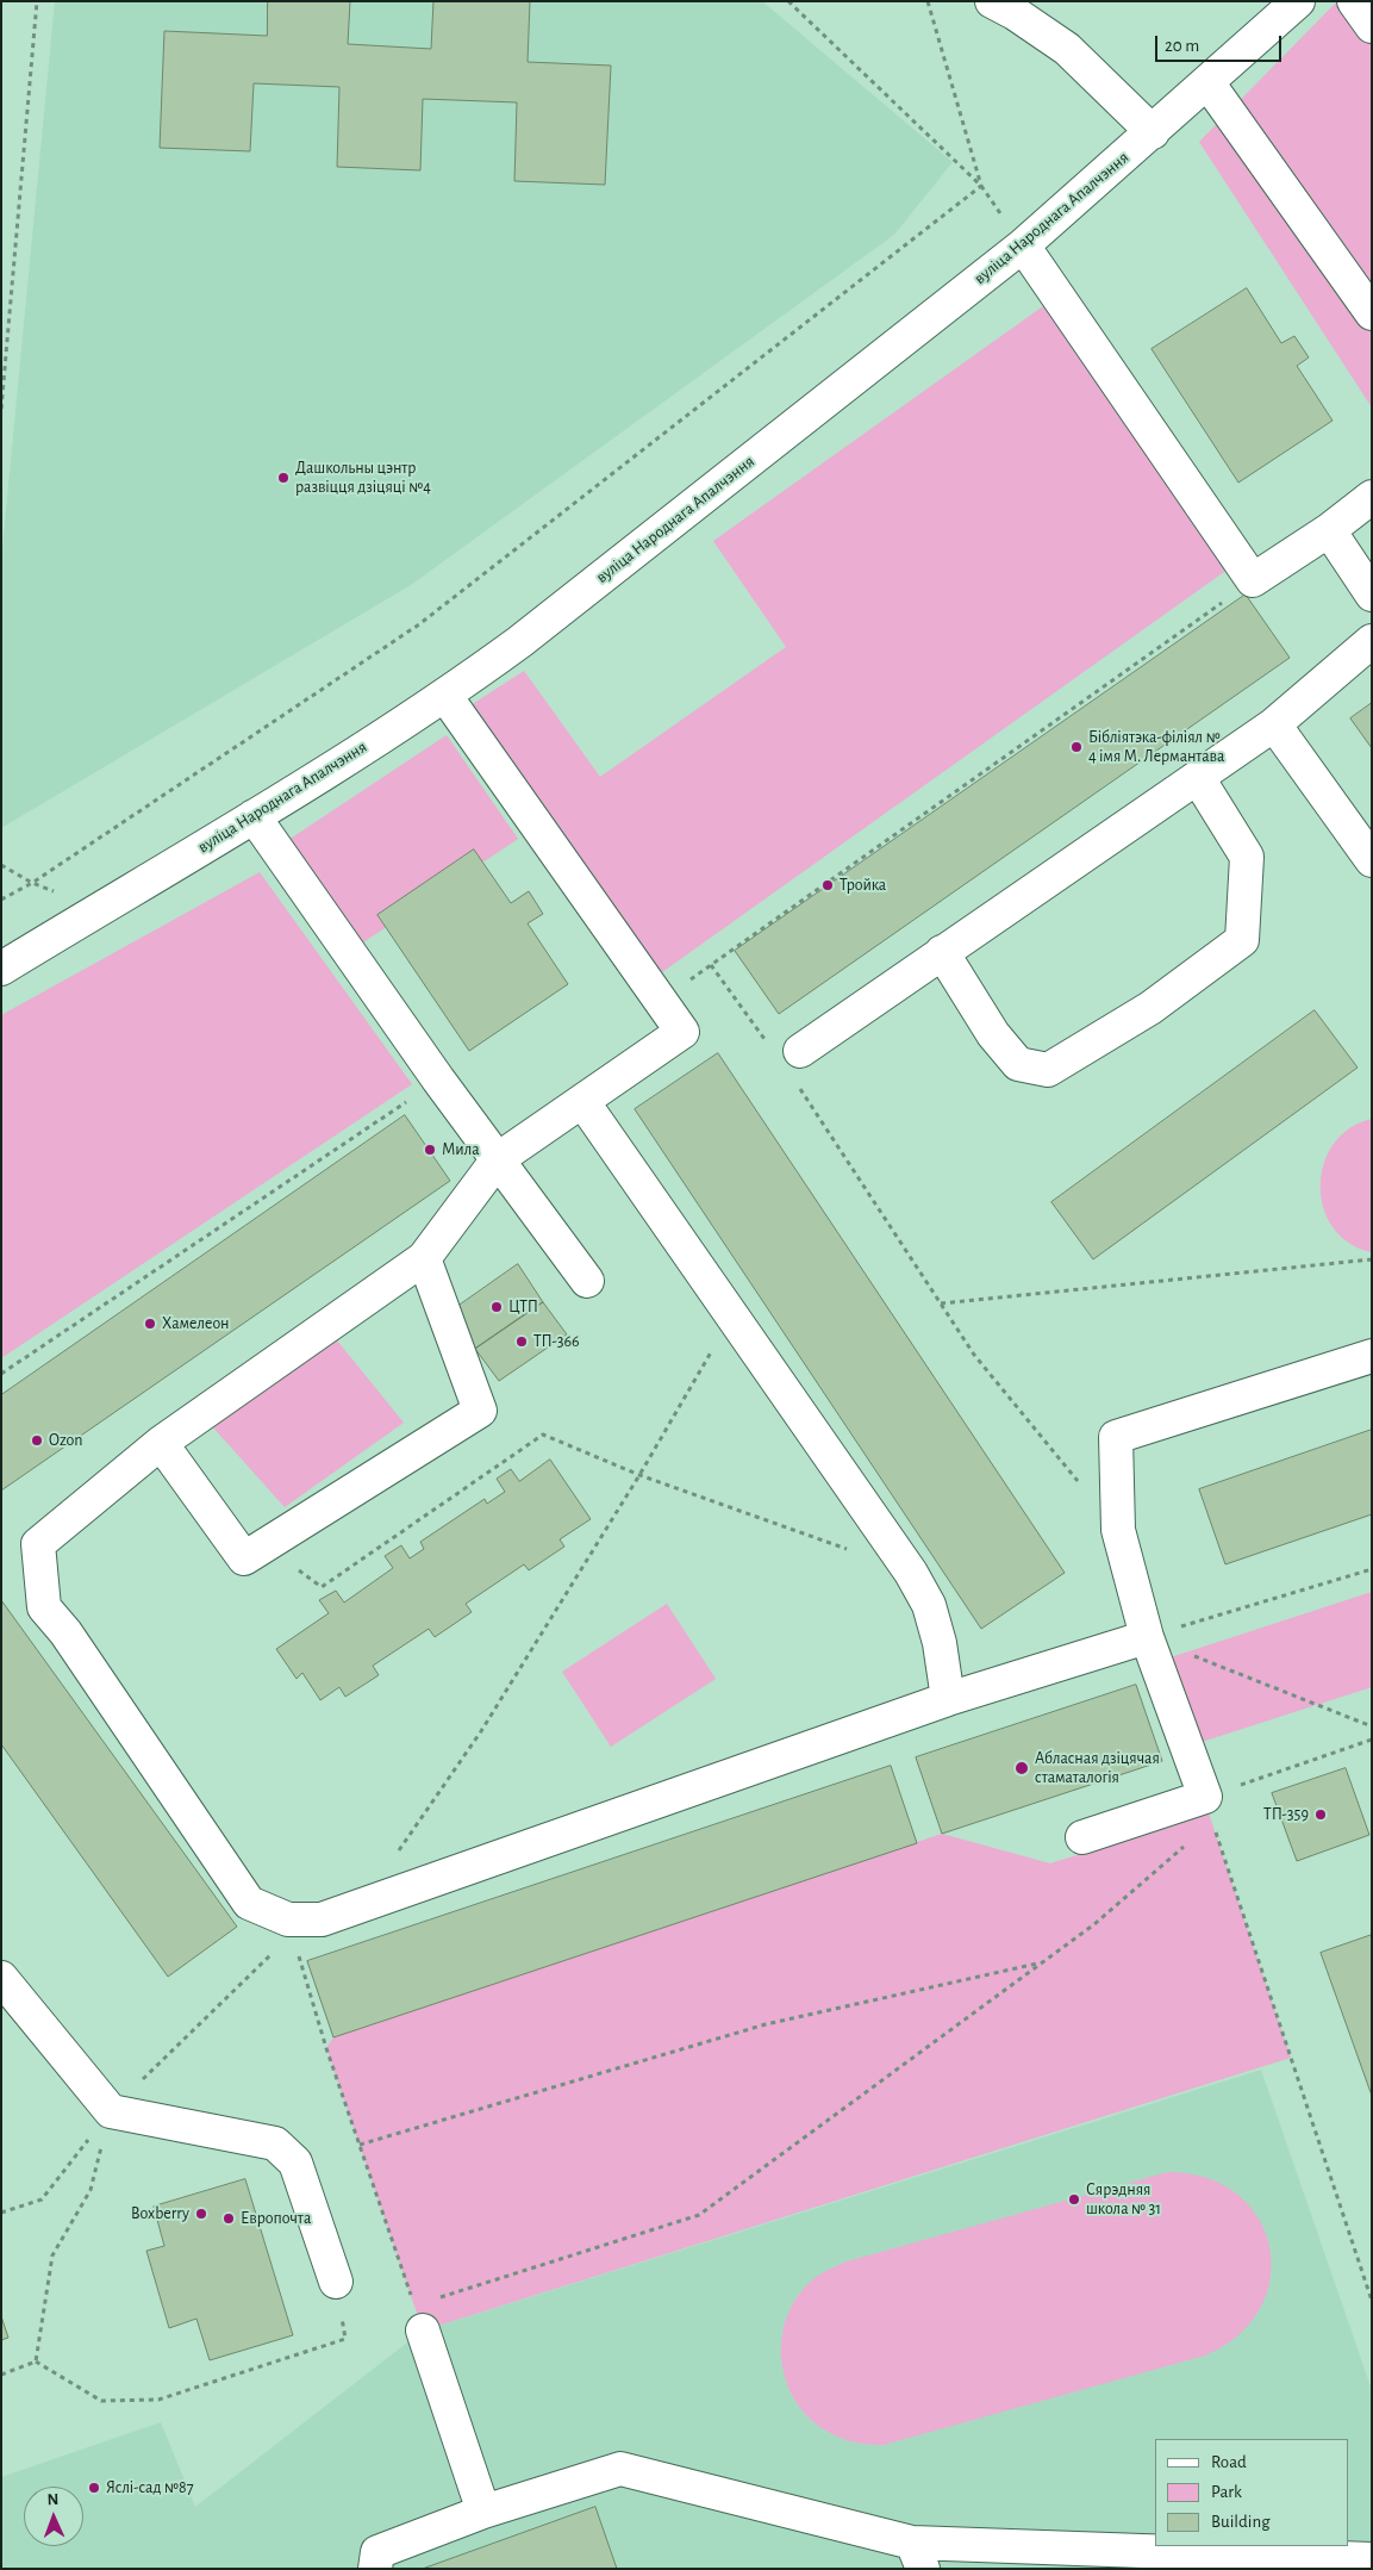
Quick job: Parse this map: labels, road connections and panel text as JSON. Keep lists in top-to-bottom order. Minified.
{"streets":{"street":["вуліца Народнага Апалчэння"]},"places":["Дашкольны цэнтр развіцця дзіцяці №4","Бібліятэка-філіял № 4 імя М. Лермантава","Тройка","Мила","ЦТП","Хамелеон","ТП-366","Ozon","Абласная дзіцячая стаматалогія","ТП-359","Сярэдняя школа № 31","Boxberry","Европочта","Яслі-сад №87"],"legend":["Road","Park","Building"],"scale_bar":"20 m","north":"top"}
